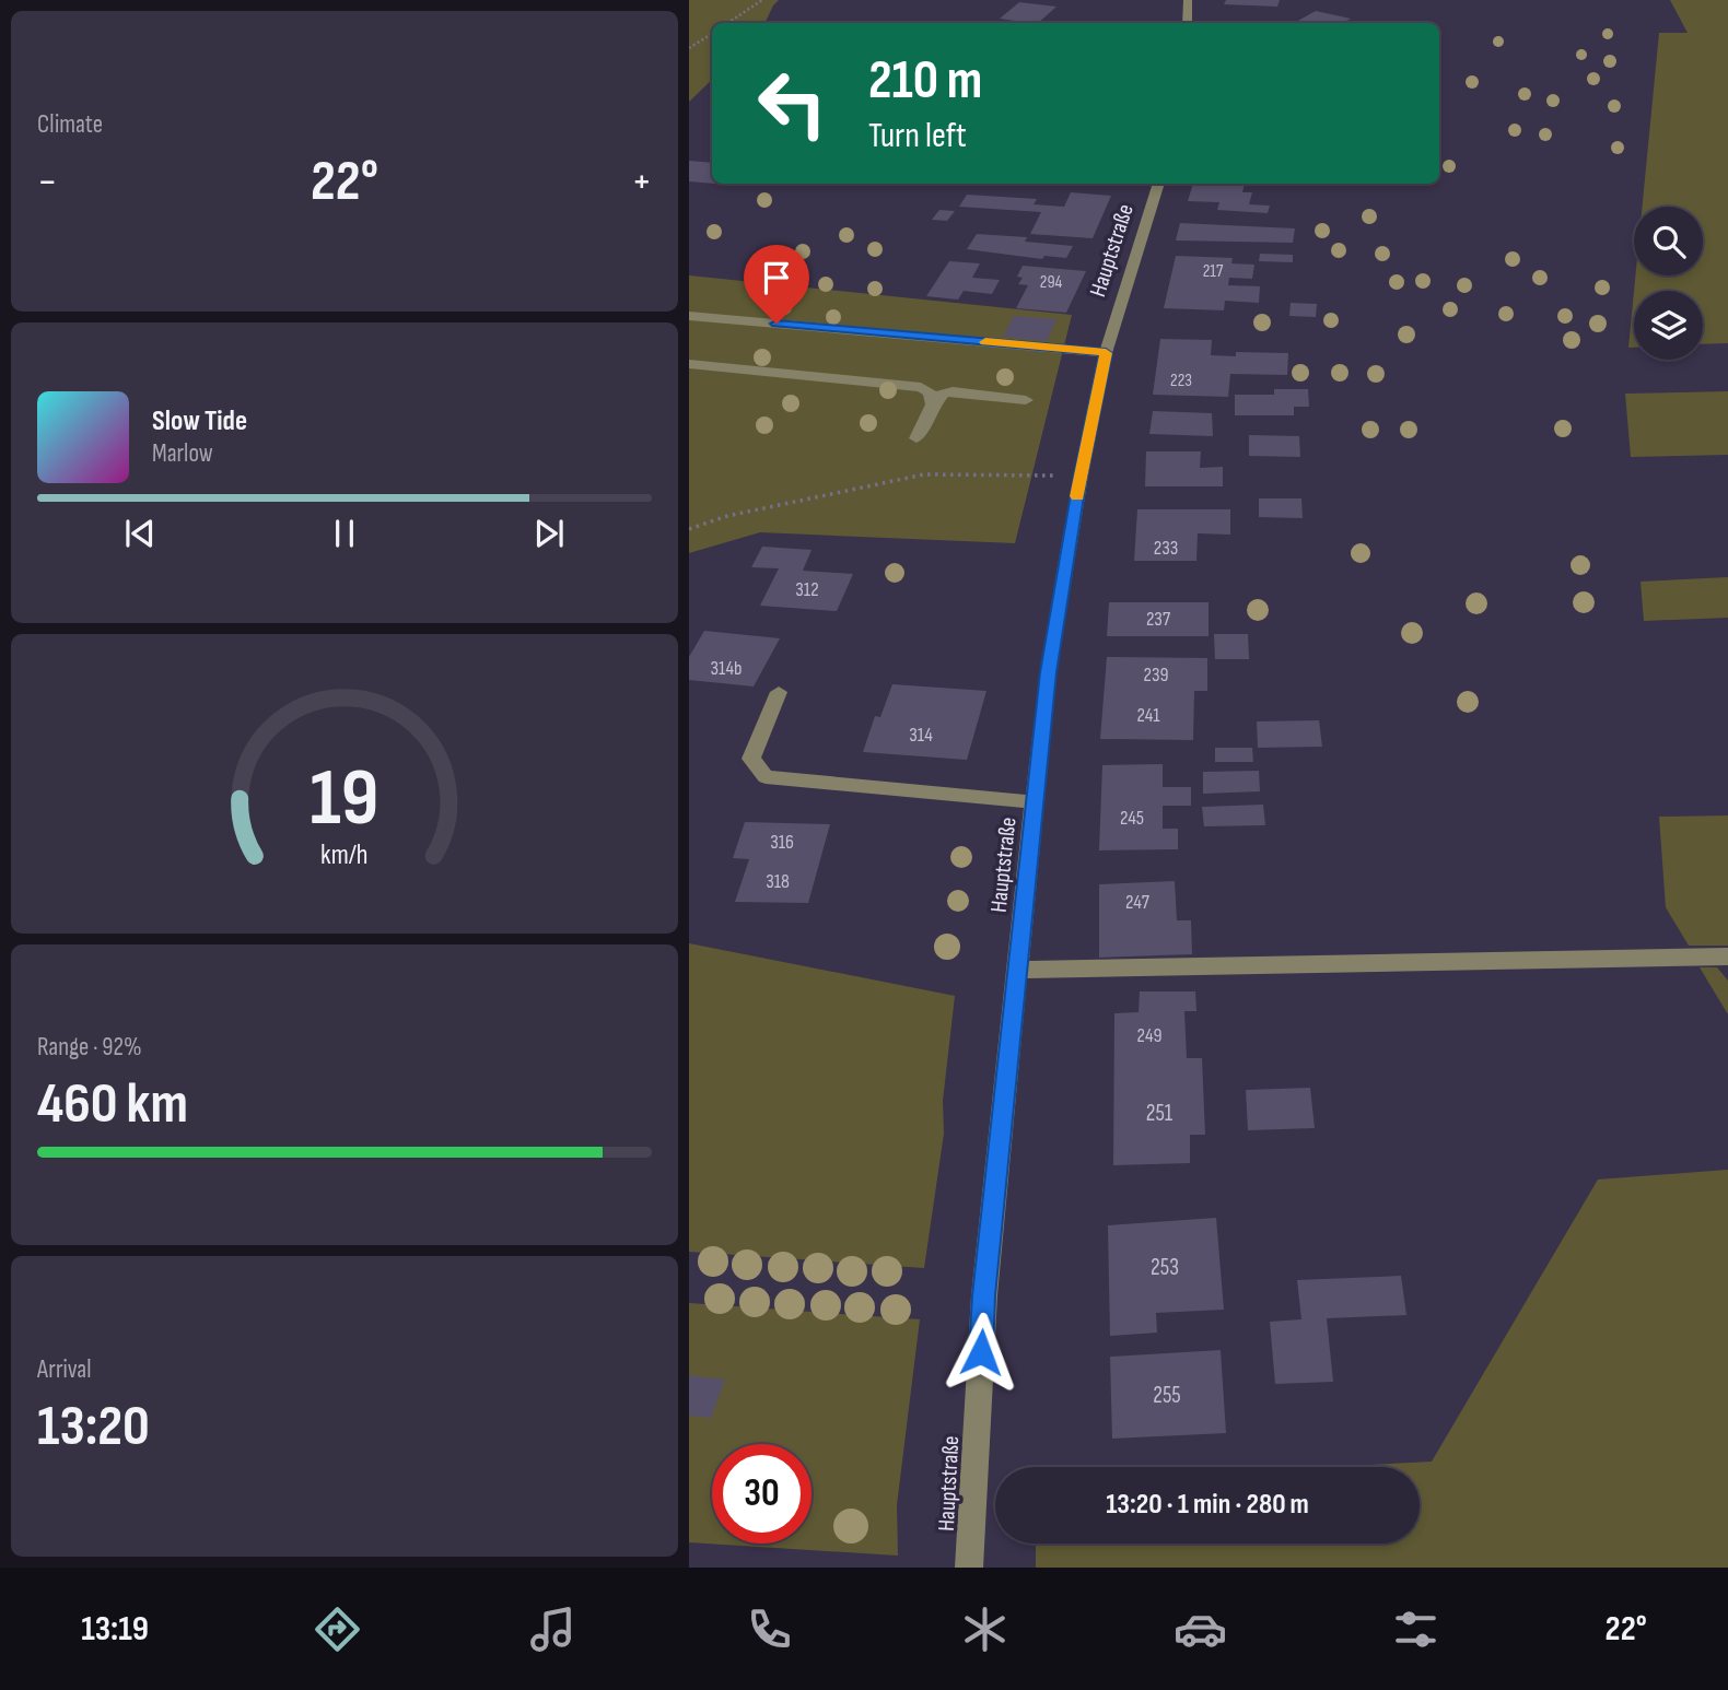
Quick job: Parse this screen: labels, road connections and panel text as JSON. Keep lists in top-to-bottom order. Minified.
{"streets":{"street":["Hauptstraße"]},"house_numbers":["217","294","223","233","312","237","314b","239","241","314","245","316","318","247","249","251","253","255"],"page":{"tile":["Climate",["Range · 92%","460 km"],["Arrival","13:20"]],"turn":["210 m","Turn left"],"heat":["−","22°","+"],"song":["Slow Tide","Marlow"],"limit":"30","trip":"13:20 · 1 min · 280 m","tabs":["13:19","22°"],"gauge":["19","km/h"]}}
